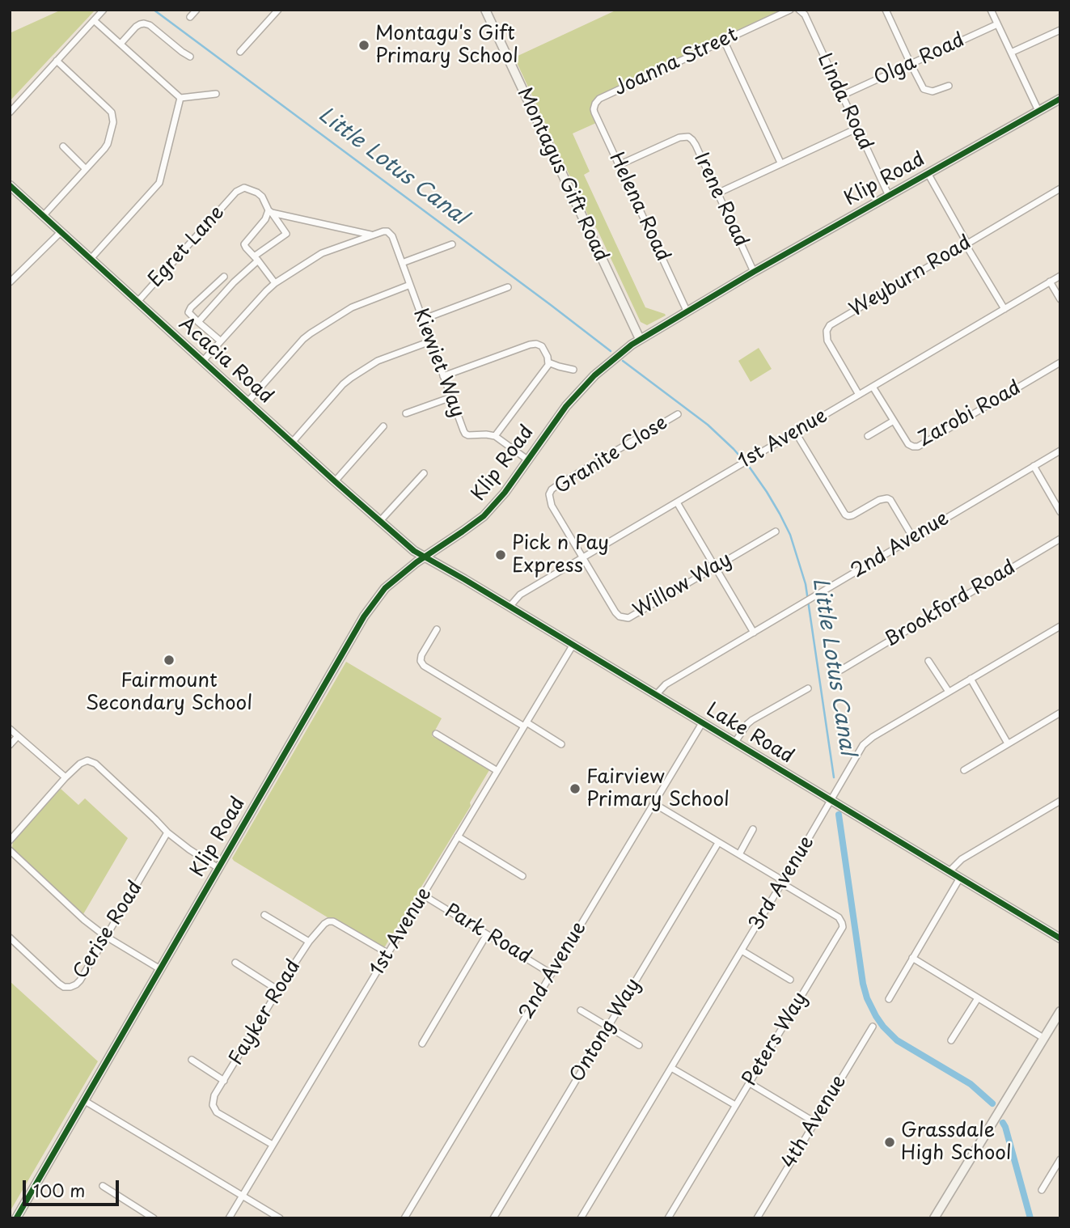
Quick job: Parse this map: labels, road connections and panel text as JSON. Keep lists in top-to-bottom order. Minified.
{"streets":{"street":["Olga Road","Joanna Street","Linda Road","Montagus Gift Road","Klip Road","Irene Road","Helena Road","Egret Lane","Weyburn Road","Acacia Road","Kiewiet Way","Zarobi Road","1st Avenue","Granite Close","2nd Avenue","Willow Way","Brookford Road","Lake Road","3rd Avenue","Cerise Road","Park Road","Fayker Road","Ontong Way","Peters Way","4th Avenue"]},"crossings":[["Olga Road","Linda Road"],["Joanna Street","Helena Road"],["Linda Road","Klip Road"],["Montagus Gift Road","Klip Road"],["Klip Road","Irene Road"],["Klip Road","Helena Road"],["Klip Road","Acacia Road"],["Klip Road","Lake Road"],["Irene Road","Helena Road"],["Egret Lane","Acacia Road"],["Weyburn Road","1st Avenue"],["Acacia Road","Lake Road"],["Zarobi Road","1st Avenue"],["1st Avenue","Granite Close"],["1st Avenue","Willow Way"],["1st Avenue","Lake Road"],["1st Avenue","Park Road"],["1st Avenue","Fayker Road"],["Granite Close","Willow Way"],["2nd Avenue","Lake Road"],["2nd Avenue","Park Road"],["Lake Road","3rd Avenue"],["3rd Avenue","Peters Way"]],"water":["Little Lotus Canal"],"places":["Montagu's Gift Primary School","Pick n Pay Express","Fairmount Secondary School","Fairview Primary School","Grassdale High School"],"scale_bar":"100 m"}
